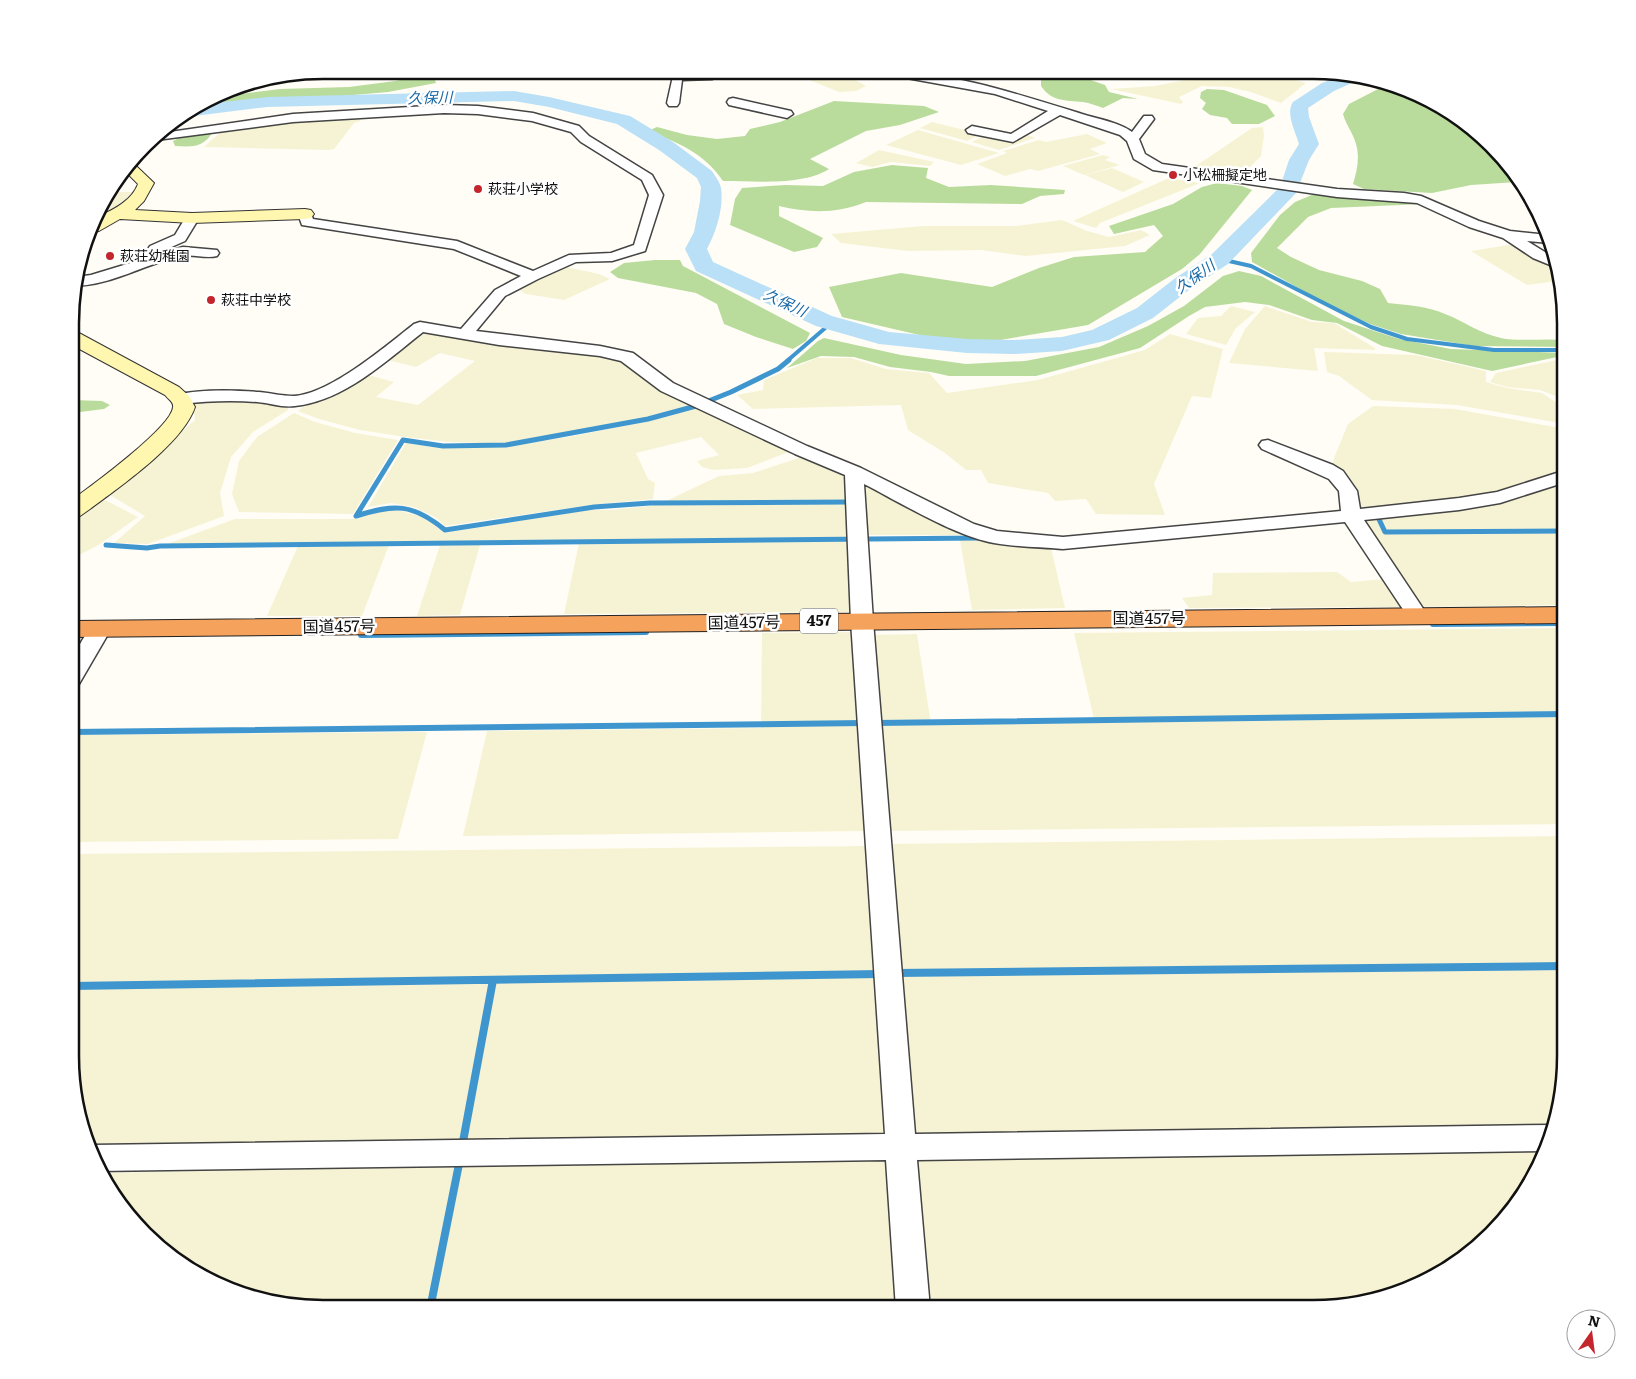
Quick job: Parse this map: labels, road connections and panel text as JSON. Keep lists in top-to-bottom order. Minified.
{"streets":{"highway":["国道457号","457"]},"water":["久保川"],"places":["小松柵擬定地","萩荘小学校","萩荘幼稚園","萩荘中学校"],"north":"top"}
